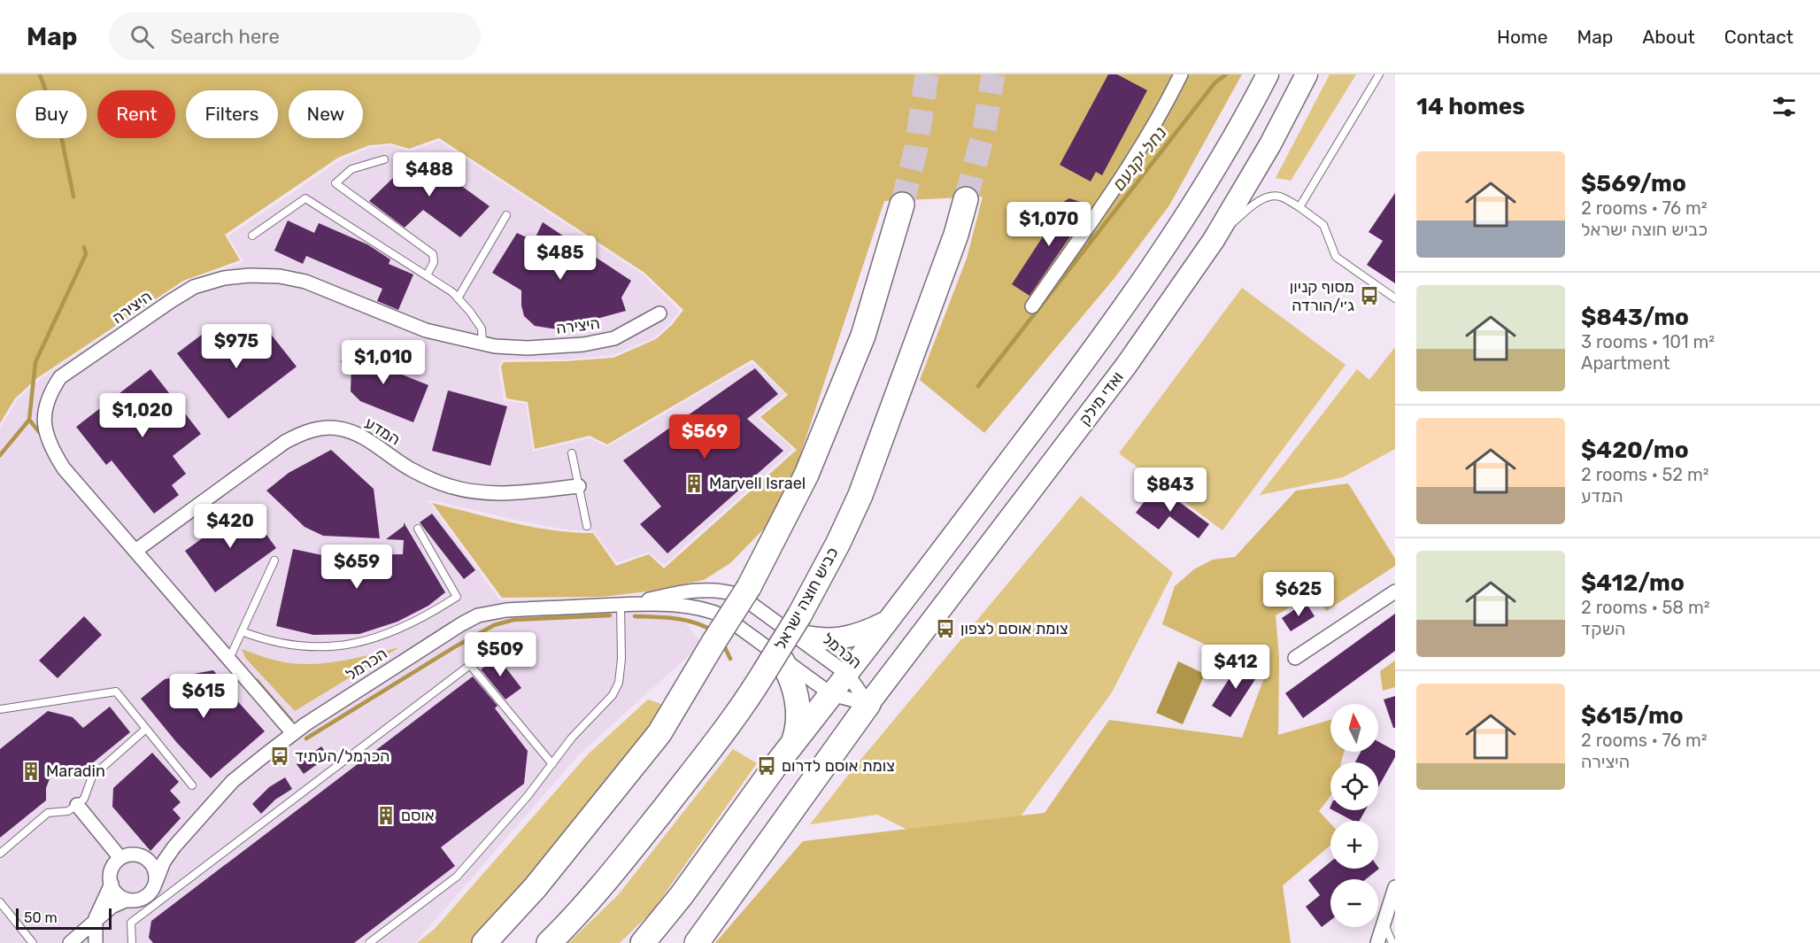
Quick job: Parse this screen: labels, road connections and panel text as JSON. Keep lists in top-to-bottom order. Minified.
{"streets":{"highway":["כביש חוצה ישראל"],"main road":["ואדי מילק"],"street":["היצירה","המדע","הכרמל"]},"crossings":[["היצירה","המדע"],["היצירה","הכרמל"],["ואדי מילק","הכרמל"],["כביש חוצה ישראל","הכרמל"]],"water":["נחל יקנעם"],"places":{"bus stop":["מסוף קניון ג׳י/הורדה","צומת אוסם לצפון","הכרמל/העתיד","צומת אוסם לדרום"],"building":["Marvell Israel","Maradin","אוסם"]},"scale_bar":"50 m","north":"top","page":{"header":"Map","search":"Search here","nav":["Home","Map","About","Contact"],"heading":"14 homes","chip":["Buy","Rent","Filters","New"],"list":[{"name":"$569/mo","note":"2 rooms · 76 m² · כביש חוצה ישראל"},{"name":"$843/mo","note":"3 rooms · 101 m² · Apartment"},{"name":"$420/mo","note":"2 rooms · 52 m² · המדע"},{"name":"$412/mo","note":"2 rooms · 58 m² · השקד"},{"name":"$615/mo","note":"2 rooms · 76 m² · היצירה"}],"price":["$488","$1,070","$485","$975","$1,010","$1,020","$569","$843","$420","$659","$625","$509","$412","$615"],"map_buttons":["+","−"],"scale":"50 m"}}
